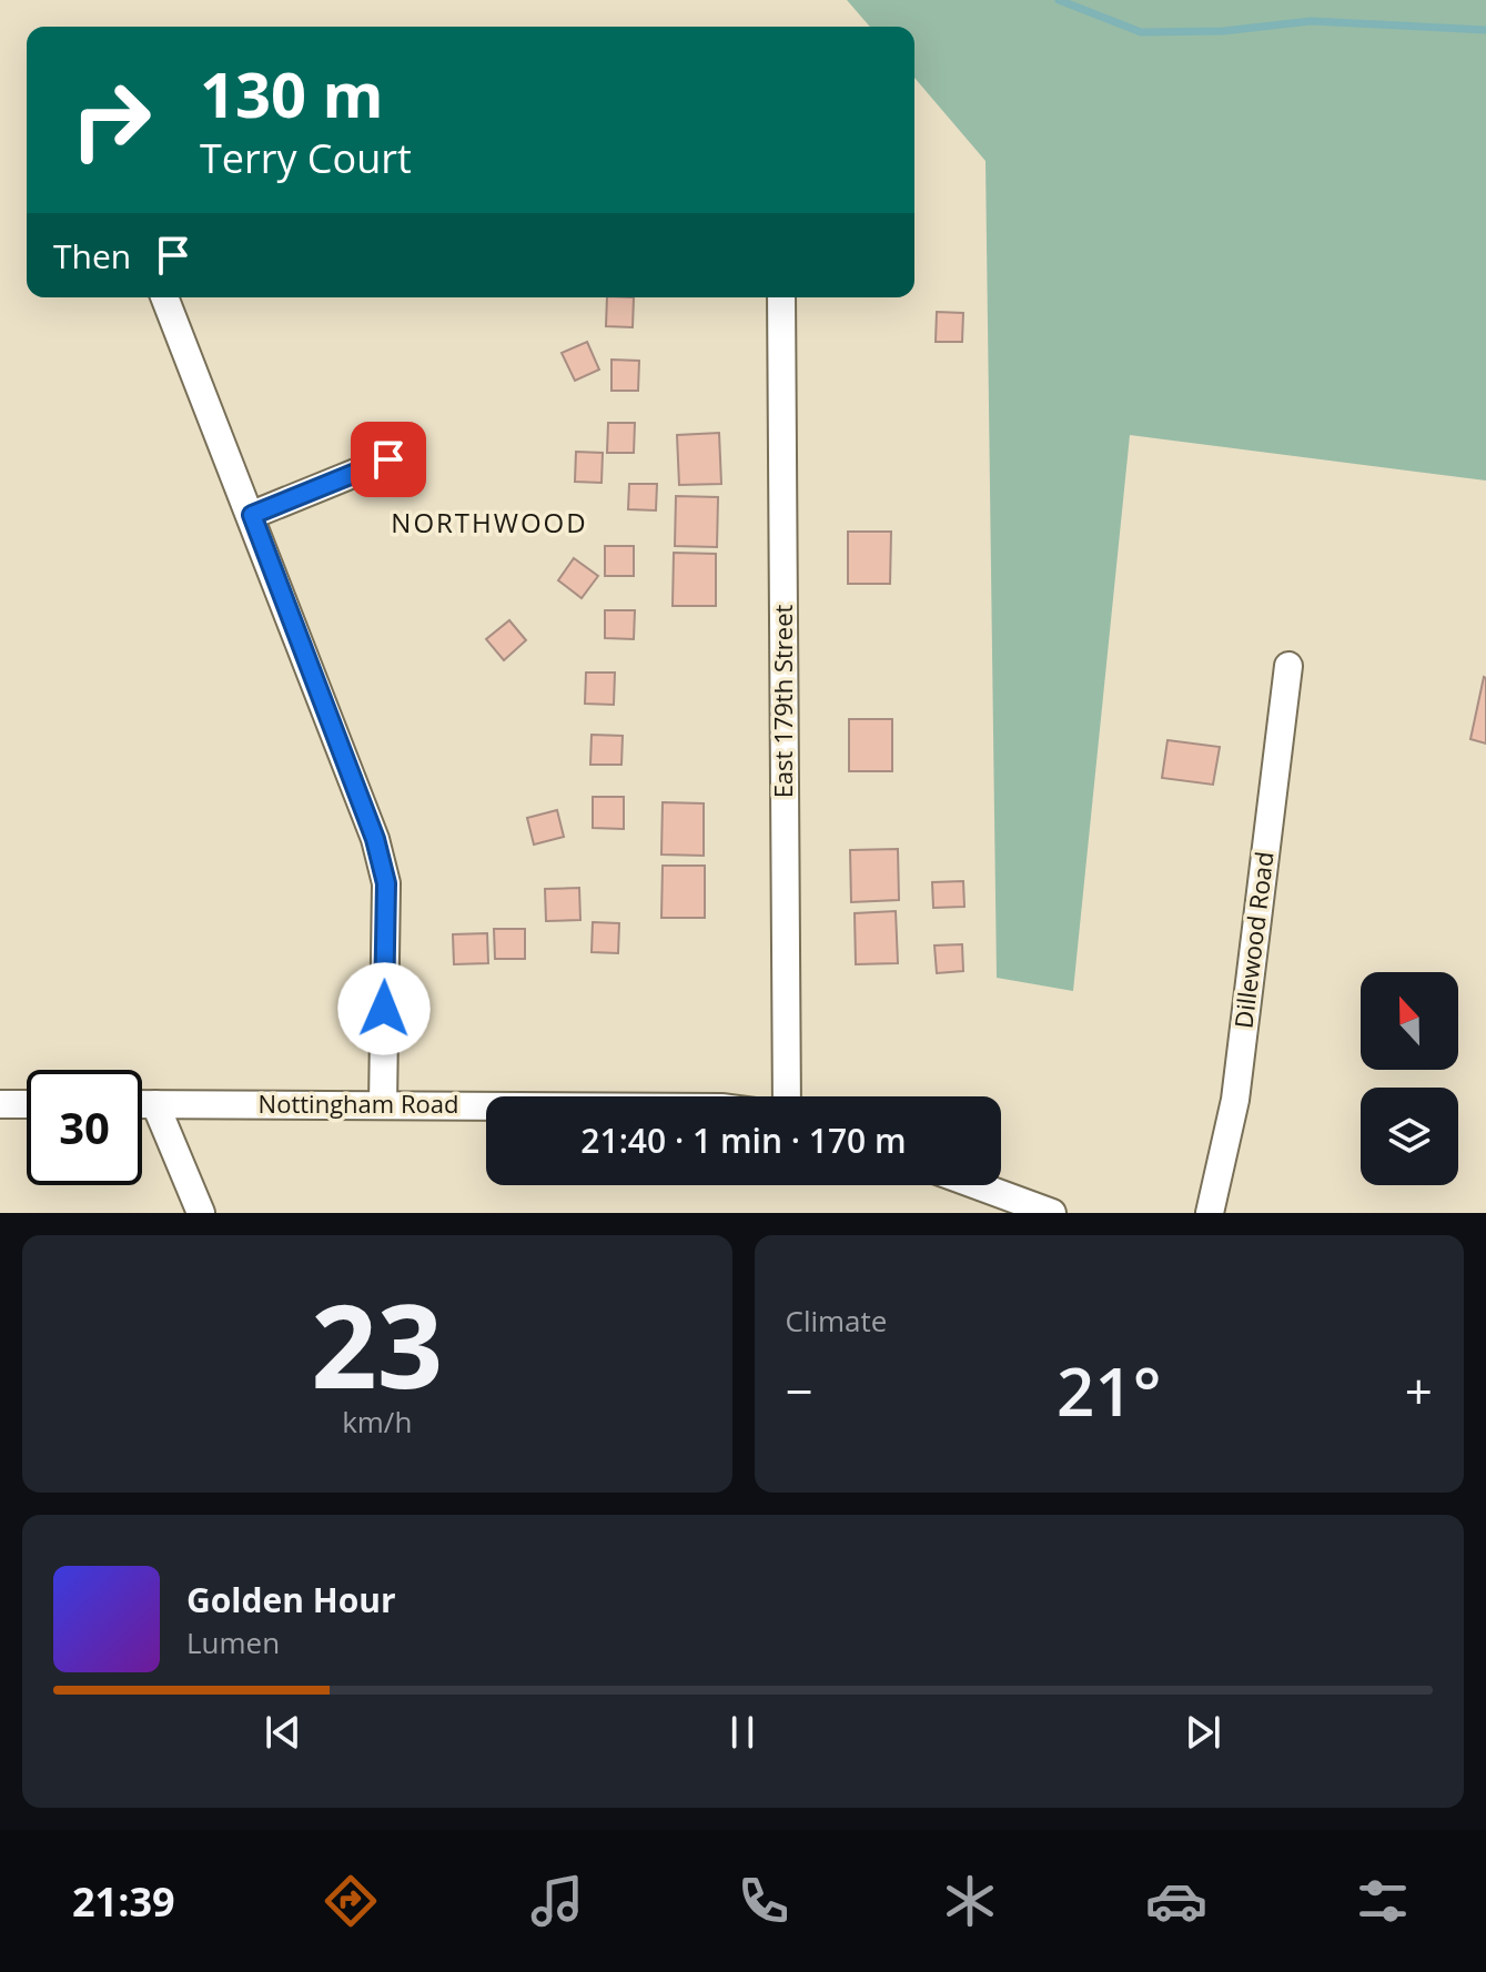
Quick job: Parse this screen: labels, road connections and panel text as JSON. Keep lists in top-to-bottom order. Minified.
{"streets":{"street":["East 179th Street","Dillewood Road","Nottingham Road"]},"districts":["NORTHWOOD"],"north":"top","page":{"turn":["130 m","Terry Court"],"then":"Then","limit":"30","trip":"21:40 · 1 min · 170 m","tile":[["23","km/h"],"Climate"],"heat":["−","21°","+"],"song":["Golden Hour","Lumen"],"tabs":"21:39"}}
